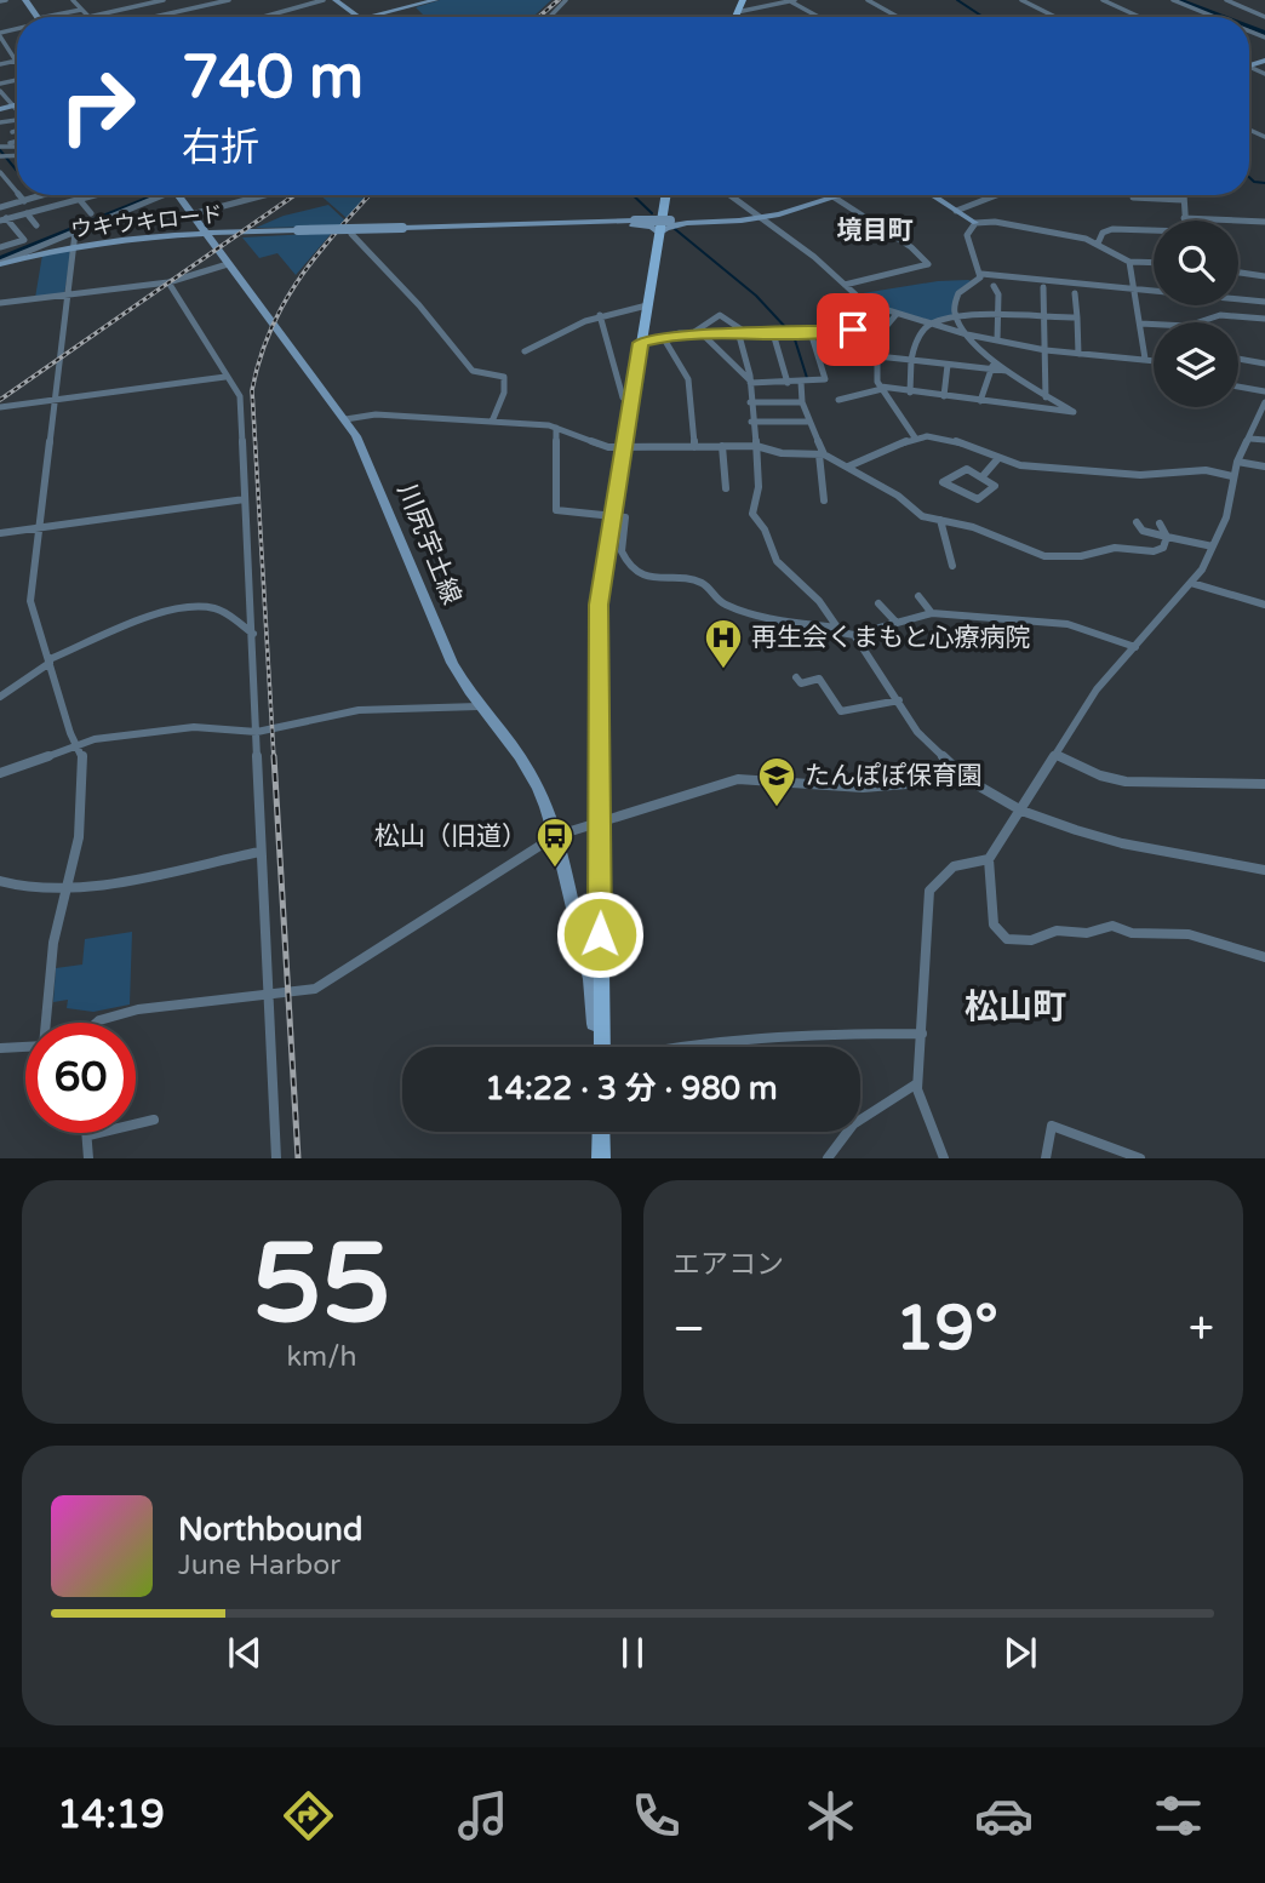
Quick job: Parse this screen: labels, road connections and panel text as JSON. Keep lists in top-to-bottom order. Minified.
{"streets":{"street":["ウキウキロード","川尻宇土線"]},"crossings":[["ウキウキロード","川尻宇土線"]],"districts":["境目町","松山町"],"places":{"hospital":["再生会くまもと心療病院"],"school or university":["たんぽぽ保育園"],"bus stop":["松山（旧道）"]},"page":{"turn":["740 m","右折"],"limit":"60","trip":"14:22 · 3 分 · 980 m","tile":[["55","km/h"],"エアコン"],"heat":["−","19°","+"],"song":["Northbound","June Harbor"],"tabs":"14:19"}}
